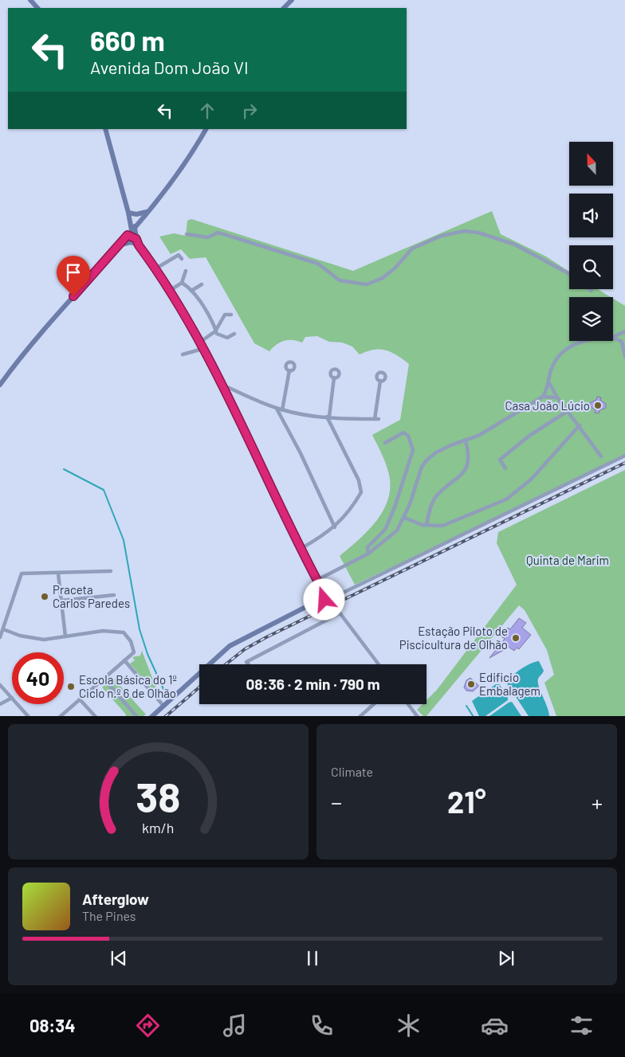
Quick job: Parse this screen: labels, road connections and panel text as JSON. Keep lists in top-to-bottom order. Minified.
{"parks":["Quinta de Marim"],"places":["Casa João Lúcio","Praceta Carlos Paredes","Estação Piloto de Piscicultura de Olhão","Edificio Embalagem","Escola Básica do 1º Ciclo n.º 6 de Olhão"],"north":"top","page":{"turn":["660 m","Avenida Dom João VI"],"limit":"40","trip":"08:36 · 2 min · 790 m","tile":"Climate","heat":["−","21°","+"],"song":["Afterglow","The Pines"],"tabs":"08:34","gauge":["38","km/h"]}}
